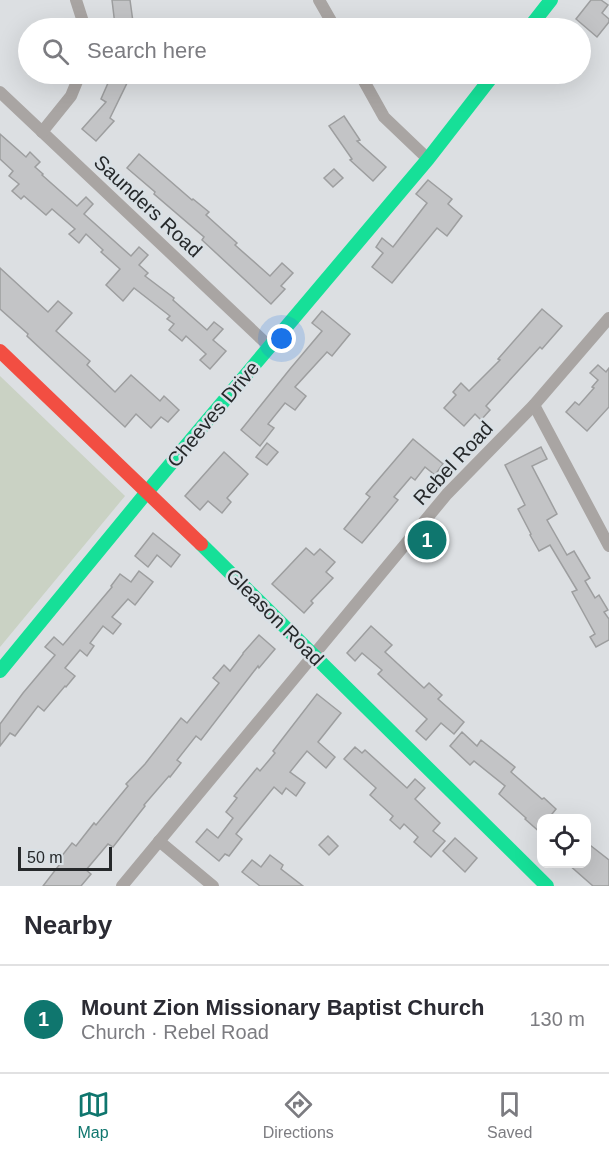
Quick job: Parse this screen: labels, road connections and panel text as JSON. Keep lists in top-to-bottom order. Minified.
{"streets":{"street":["Saunders Road","Cheeves Drive","Rebel Road","Gleason Road"]},"crossings":[["Saunders Road","Cheeves Drive"],["Cheeves Drive","Gleason Road"],["Rebel Road","Gleason Road"]],"scale_bar":"50 m","page":{"search":"Search here","pins":"1","scale":"50 m","heading":"Nearby","list":[{"mark":"1","name":"Mount Zion Missionary Baptist Church","note":"Church · Rebel Road","value":"130 m"}],"nav":["Map","Directions","Saved"]}}
